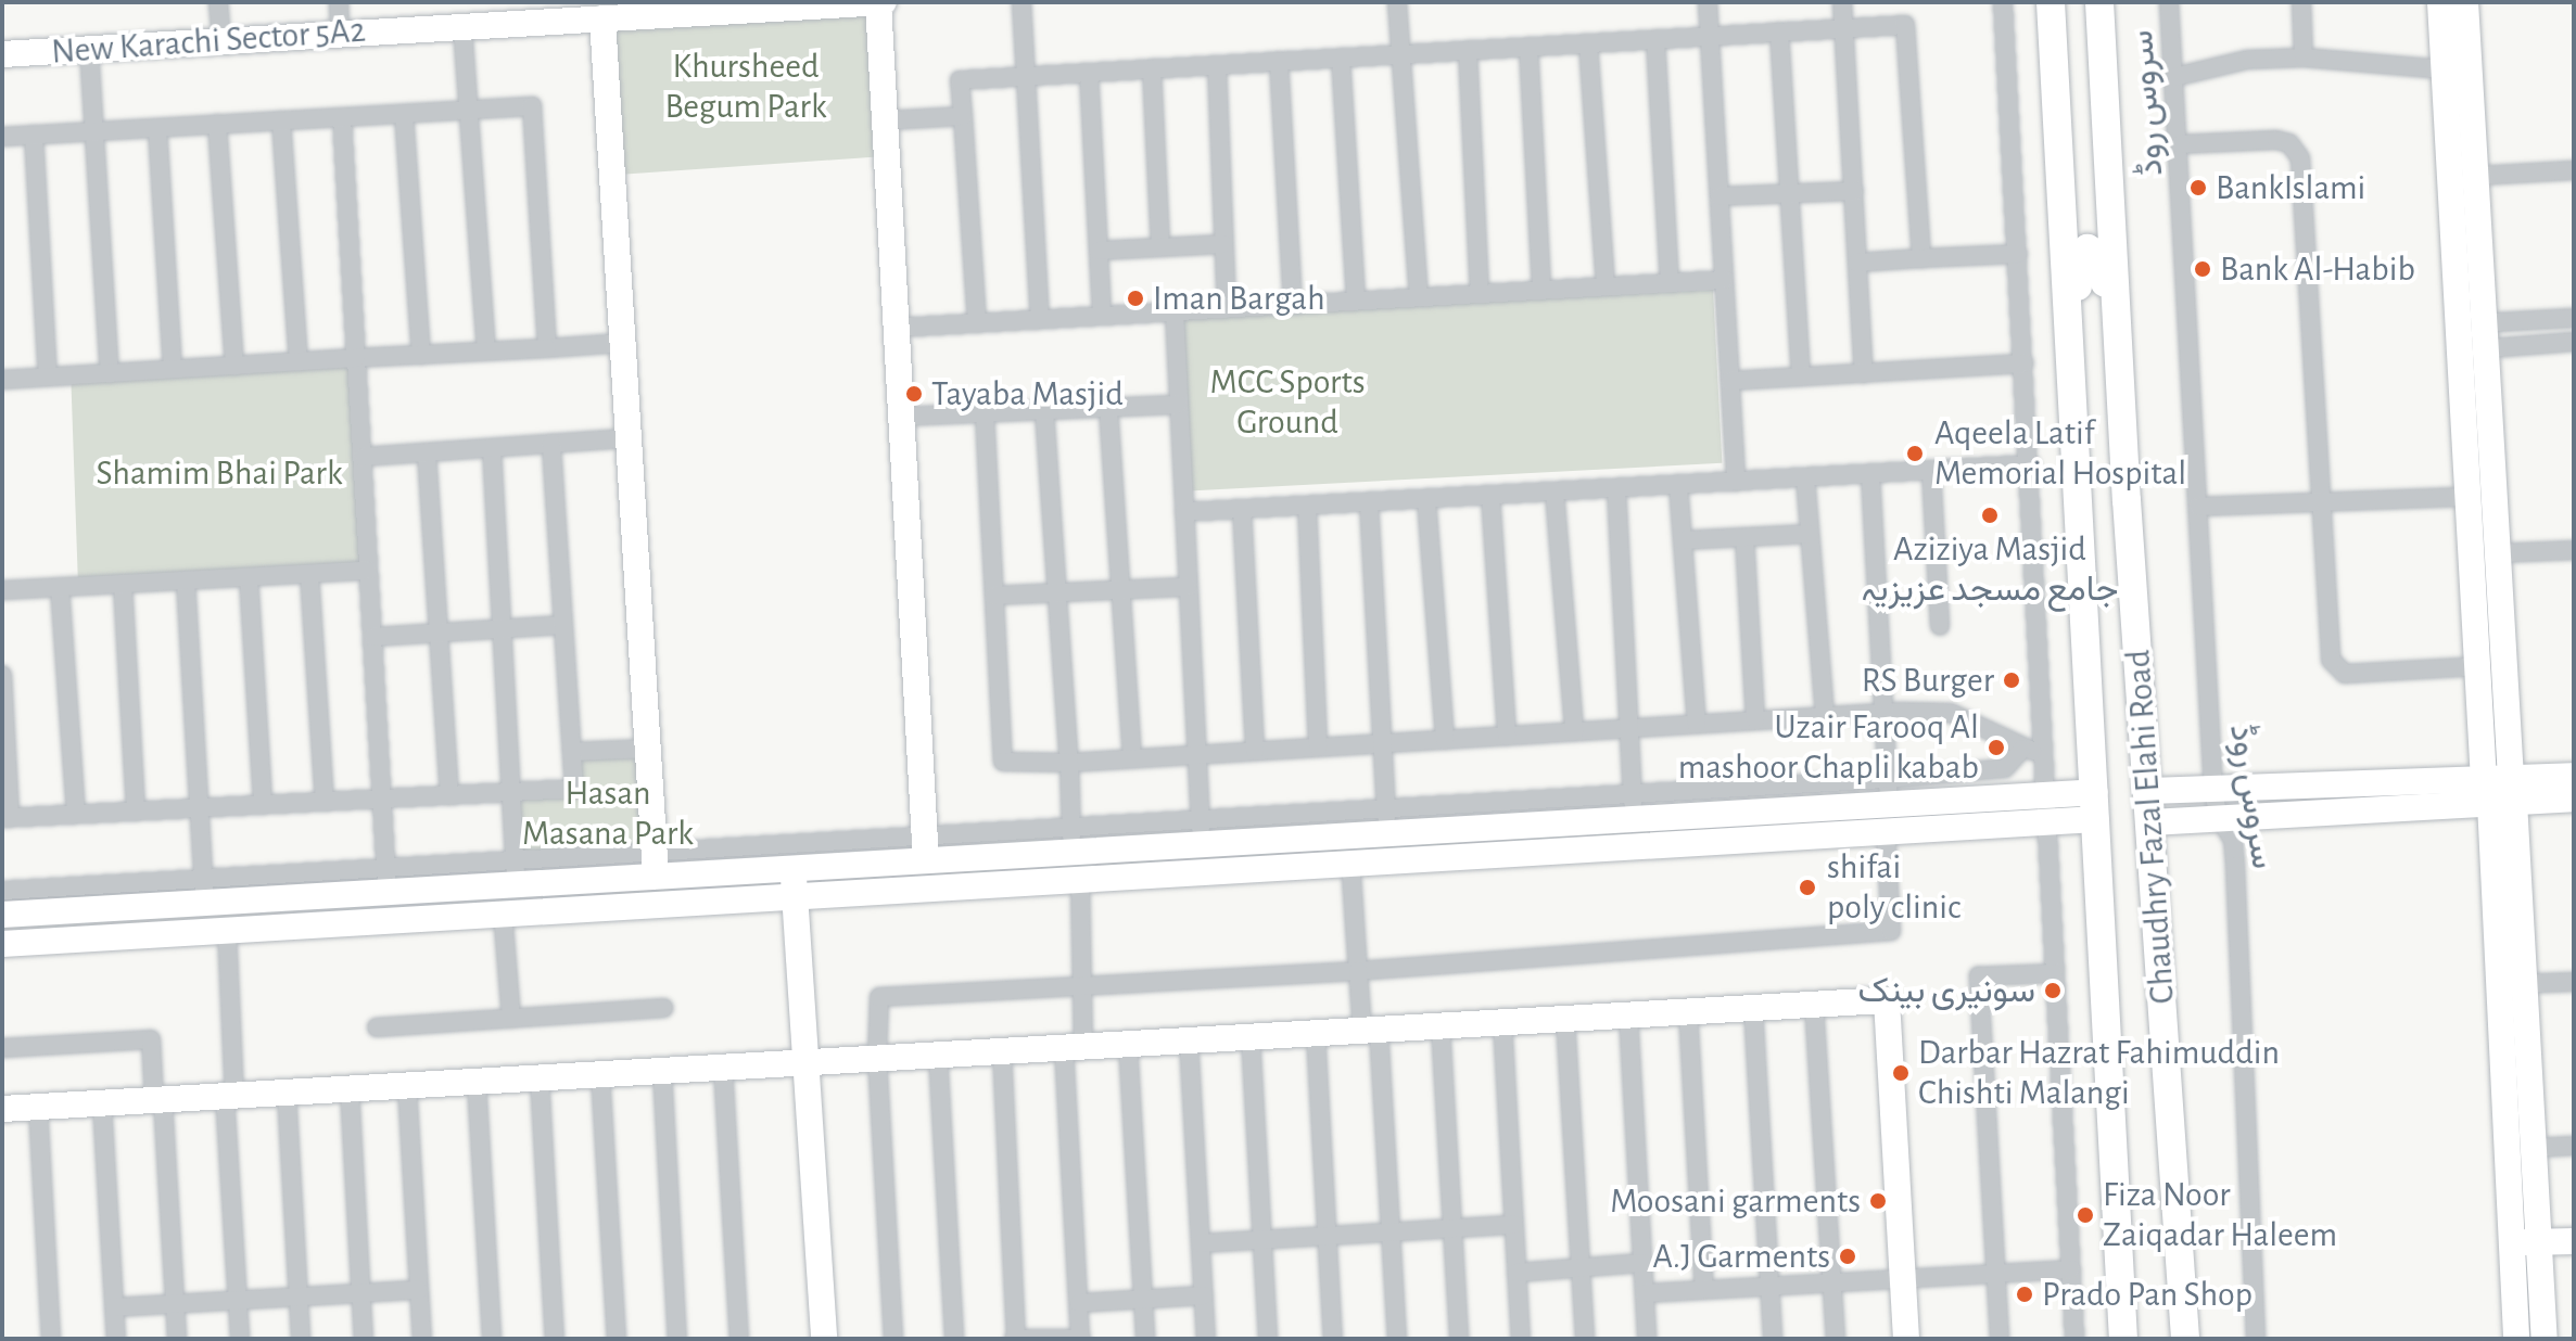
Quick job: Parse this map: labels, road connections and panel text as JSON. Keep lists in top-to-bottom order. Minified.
{"streets":{"main road":["Chaudhry Fazal Elahi Road"],"street":["New Karachi Sector 5A2","سروس روڈ"]},"parks":["Khursheed Begum Park","MCC Sports Ground","Shamim Bhai Park","Hasan Masana Park"],"places":["BankIslami","Bank Al-Habib","Iman Bargah","Tayaba Masjid","Aqeela Latif Memorial Hospital","Aziziya Masjid جامع مسجد عزیزیہ","RS Burger","Uzair Farooq Al mashoor Chapli kabab","shifai poly clinic","سونیری بینک","Darbar Hazrat Fahimuddin Chishti Malangi","Moosani garments","Fiza Noor Zaiqadar Haleem","A.J Garments","Prado Pan Shop"]}
